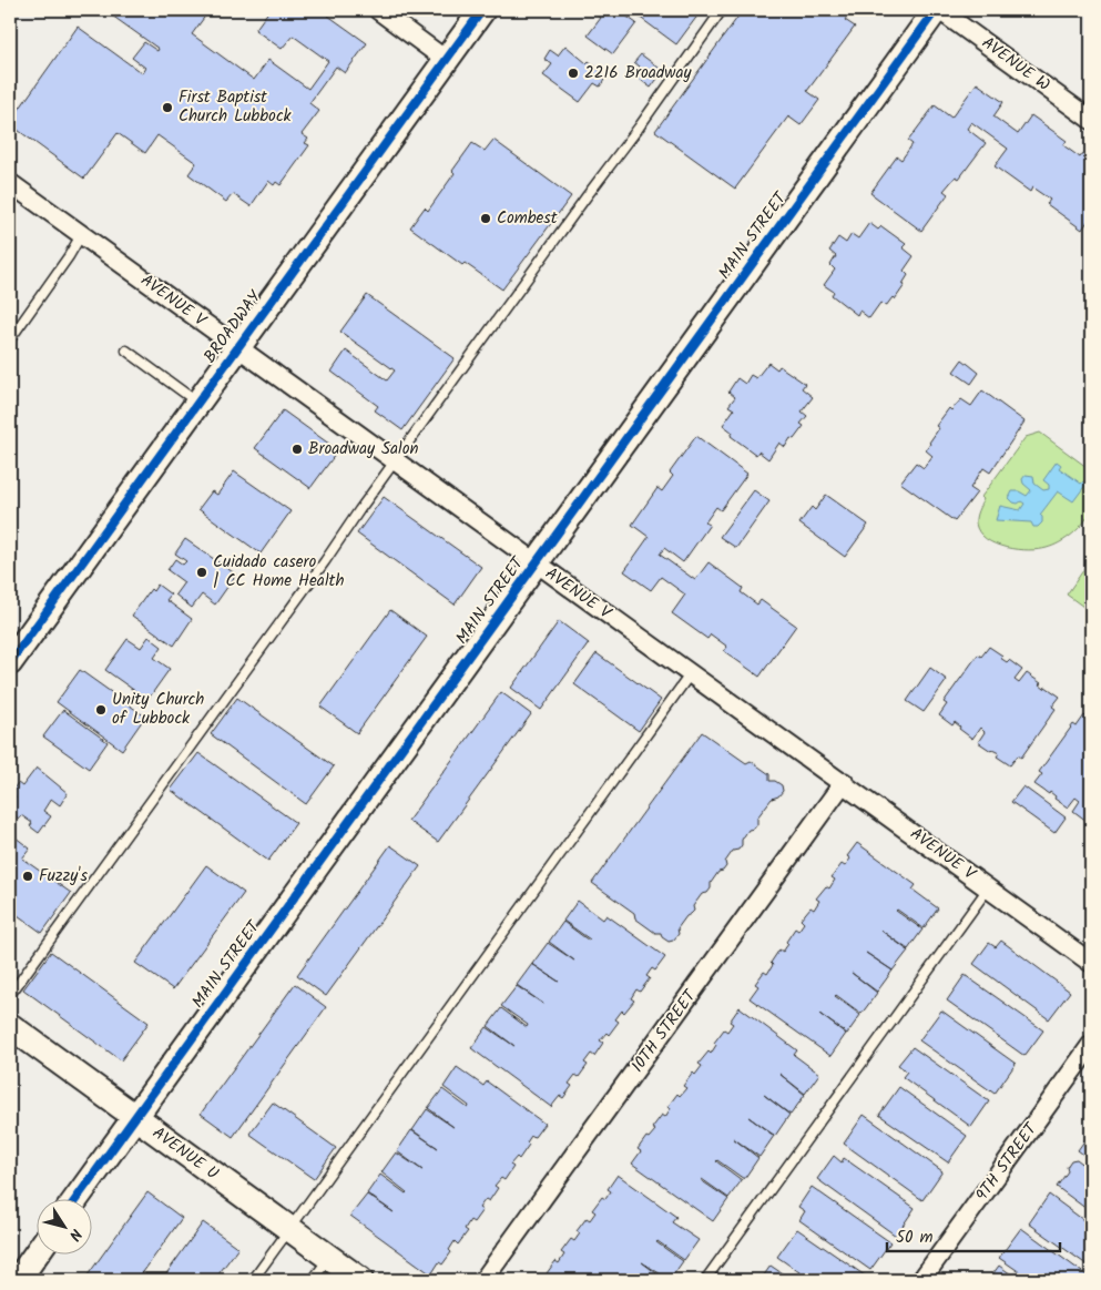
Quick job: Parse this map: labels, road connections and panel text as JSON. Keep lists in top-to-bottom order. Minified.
{"streets":{"street":["AVENUE W","MAIN STREET","AVENUE V","BROADWAY","10TH STREET","AVENUE U","9TH STREET"]},"crossings":[["AVENUE W","MAIN STREET"],["MAIN STREET","AVENUE V"],["MAIN STREET","AVENUE U"],["AVENUE V","BROADWAY"],["AVENUE V","10TH STREET"]],"places":["2216 Broadway","First Baptist Church Lubbock","Combest","Broadway Salon","Cuidado casero | CC Home Health","Unity Church of Lubbock","Fuzzy's"],"scale_bar":"50 m","north":"bottom right"}
